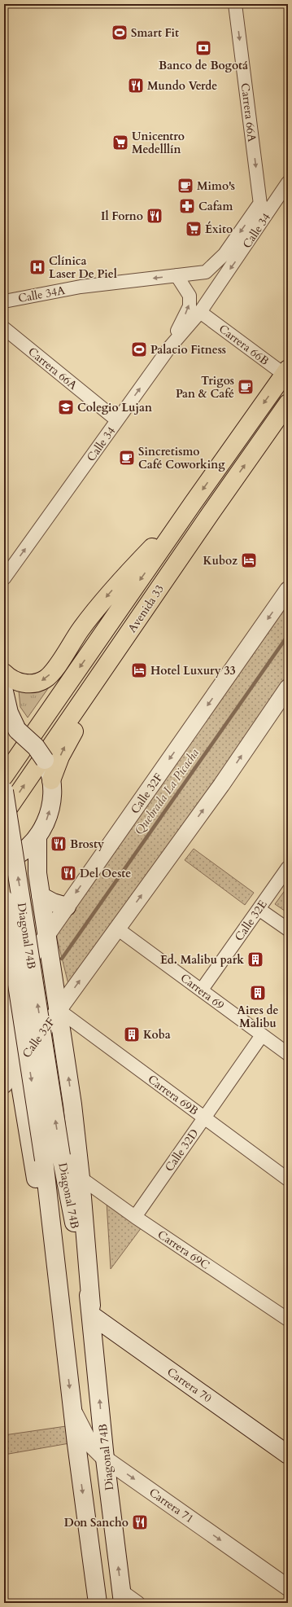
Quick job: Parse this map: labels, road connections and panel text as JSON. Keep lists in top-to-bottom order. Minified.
{"streets":{"main road":["Avenida 33","Diagonal 74B","Carrera 70"],"street":["Carrera 66A","Calle 34","Calle 34A","Carrera 66B","Calle 32F","Calle 32E","Carrera 69","Carrera 69B","Calle 32D","Carrera 69C","Carrera 71"]},"crossings":[["Carrera 66A","Calle 34"],["Carrera 66A","Calle 34A"],["Calle 34","Carrera 66B"],["Carrera 66B","Avenida 33"],["Calle 32F","Carrera 69"],["Calle 32F","Carrera 69B"],["Calle 32E","Carrera 69"],["Diagonal 74B","Carrera 70"],["Diagonal 74B","Carrera 71"],["Carrera 69","Calle 32D"],["Carrera 69B","Calle 32D"],["Calle 32D","Carrera 69C"]],"one_way":["Carrera 66A","Calle 34A","Carrera 71"],"water":["Quebrada La Picacha"],"places":{"sports":["Smart Fit","Palacio Fitness"],"bank":["Banco de Bogotá"],"restaurant":["Mundo Verde","Il Forno","Brosty","Del Oeste","Don Sancho"],"supermarket":["Unicentro Medelllín","Éxito"],"cafe":["Mimo's","Trigos Pan & Café","Sincretismo Café Coworking"],"pharmacy":["Cafam"],"hospital":["Clínica Laser De Piel"],"school or university":["Colegio Lujan"],"hotel":["Kuboz","Hotel Luxury 33"],"building":["Ed. Malibu park","Aires de Malibu","Koba"]}}
